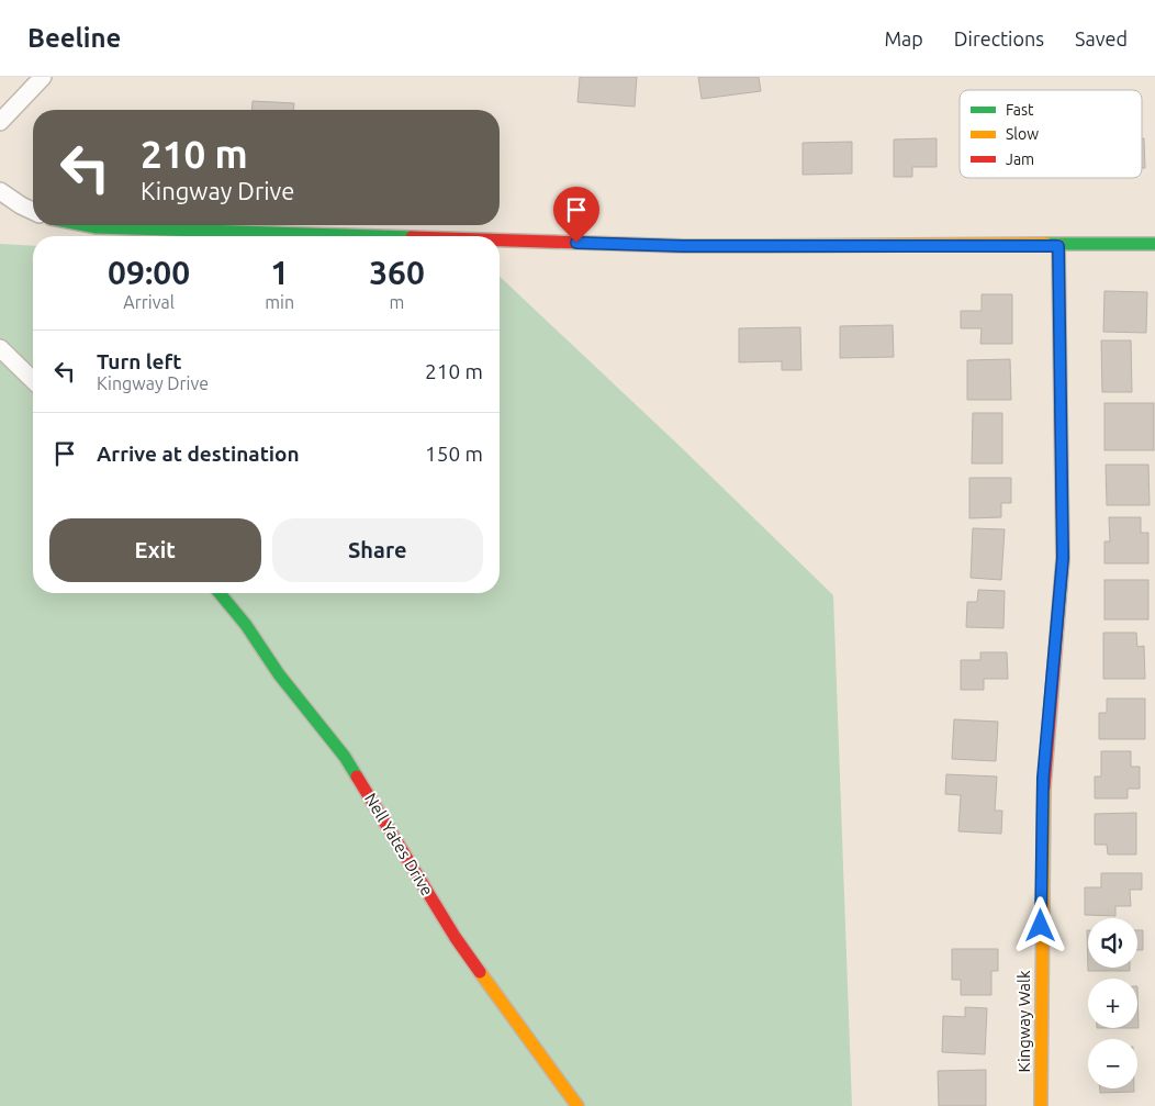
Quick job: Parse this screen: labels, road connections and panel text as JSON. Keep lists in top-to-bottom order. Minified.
{"streets":{"street":["Nell Yates Drive","Kingway Walk"]},"legend":["Fast","Slow","Jam"],"page":{"header":"Beeline","nav":["Map","Directions","Saved"],"turn":["210 m","Kingway Drive"],"eta":["09:00","Arrival","1","min","360","m"],"list":[{"name":"Turn left","note":"Kingway Drive","value":"210 m"},{"name":"Arrive at destination","value":"150 m"}],"buttons":["Exit","Share"],"map_buttons":["+","−"]}}
